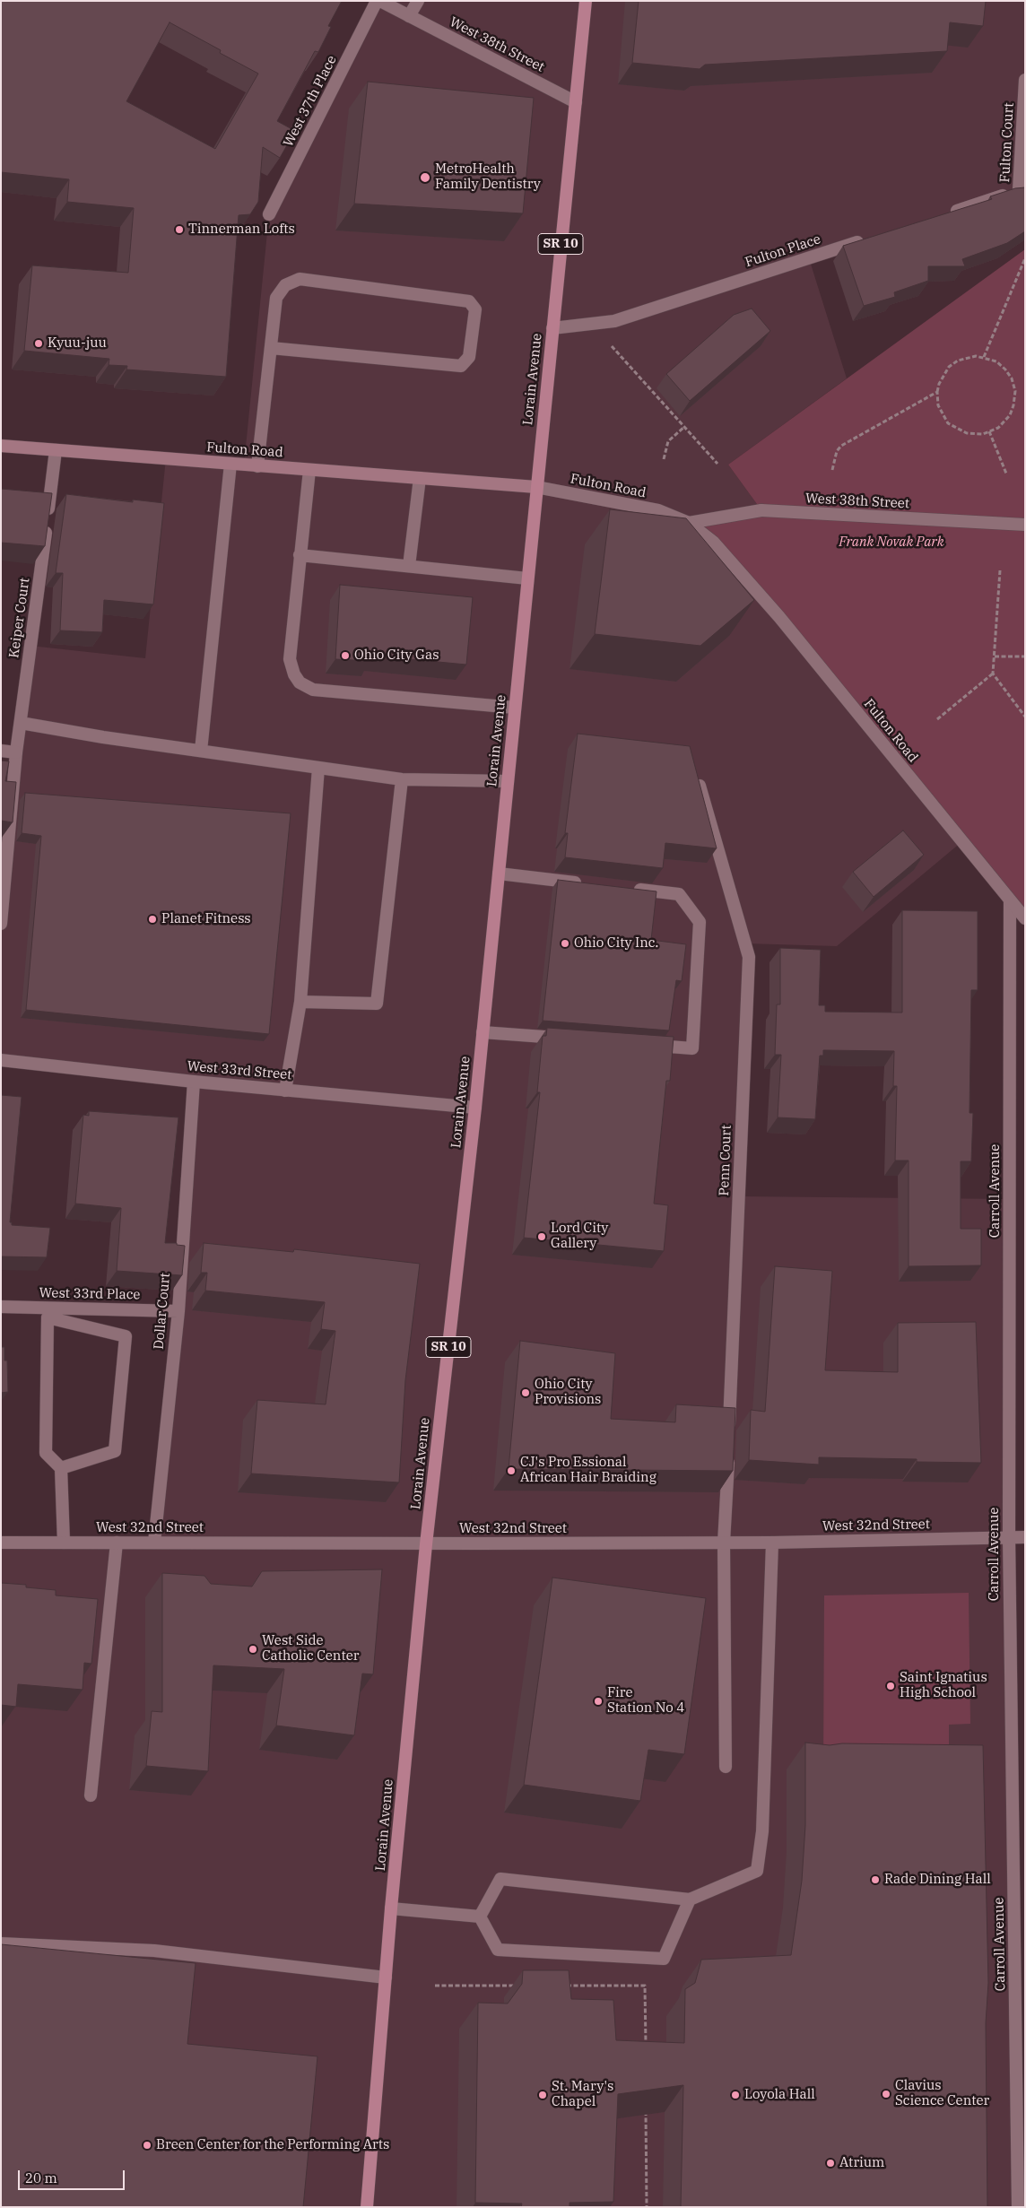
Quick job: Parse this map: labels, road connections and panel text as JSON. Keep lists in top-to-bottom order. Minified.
{"streets":{"main road":["SR 10","Lorain Avenue","Fulton Road"],"street":["West 38th Street","West 37th Place","Fulton Court","Fulton Place","Keiper Court","West 33rd Street","Penn Court","Carroll Avenue","West 33rd Place","Dollar Court","West 32nd Street"]},"crossings":[["West 38th Street","West 37th Place"],["West 38th Street","Lorain Avenue"],["West 38th Street","Fulton Road"],["Fulton Place","Lorain Avenue"],["Lorain Avenue","Fulton Road"],["Lorain Avenue","West 33rd Street"],["Lorain Avenue","West 32nd Street"],["Fulton Road","Keiper Court"],["Fulton Road","Carroll Avenue"],["West 33rd Street","Dollar Court"],["Carroll Avenue","West 32nd Street"],["West 33rd Place","Dollar Court"],["Dollar Court","West 32nd Street"]],"parks":["Frank Novak Park"],"places":["MetroHealth Family Dentistry","Tinnerman Lofts","Kyuu-juu","Ohio City Gas","Planet Fitness","Ohio City Inc.","Lord City Gallery","Ohio City Provisions","CJ's Pro Essional African Hair Braiding","West Side Catholic Center","Saint Ignatius High School","Fire Station No 4","Rade Dining Hall","Clavius Science Center","St. Mary's Chapel","Loyola Hall","Breen Center for the Performing Arts","Atrium"],"scale_bar":"20 m"}
